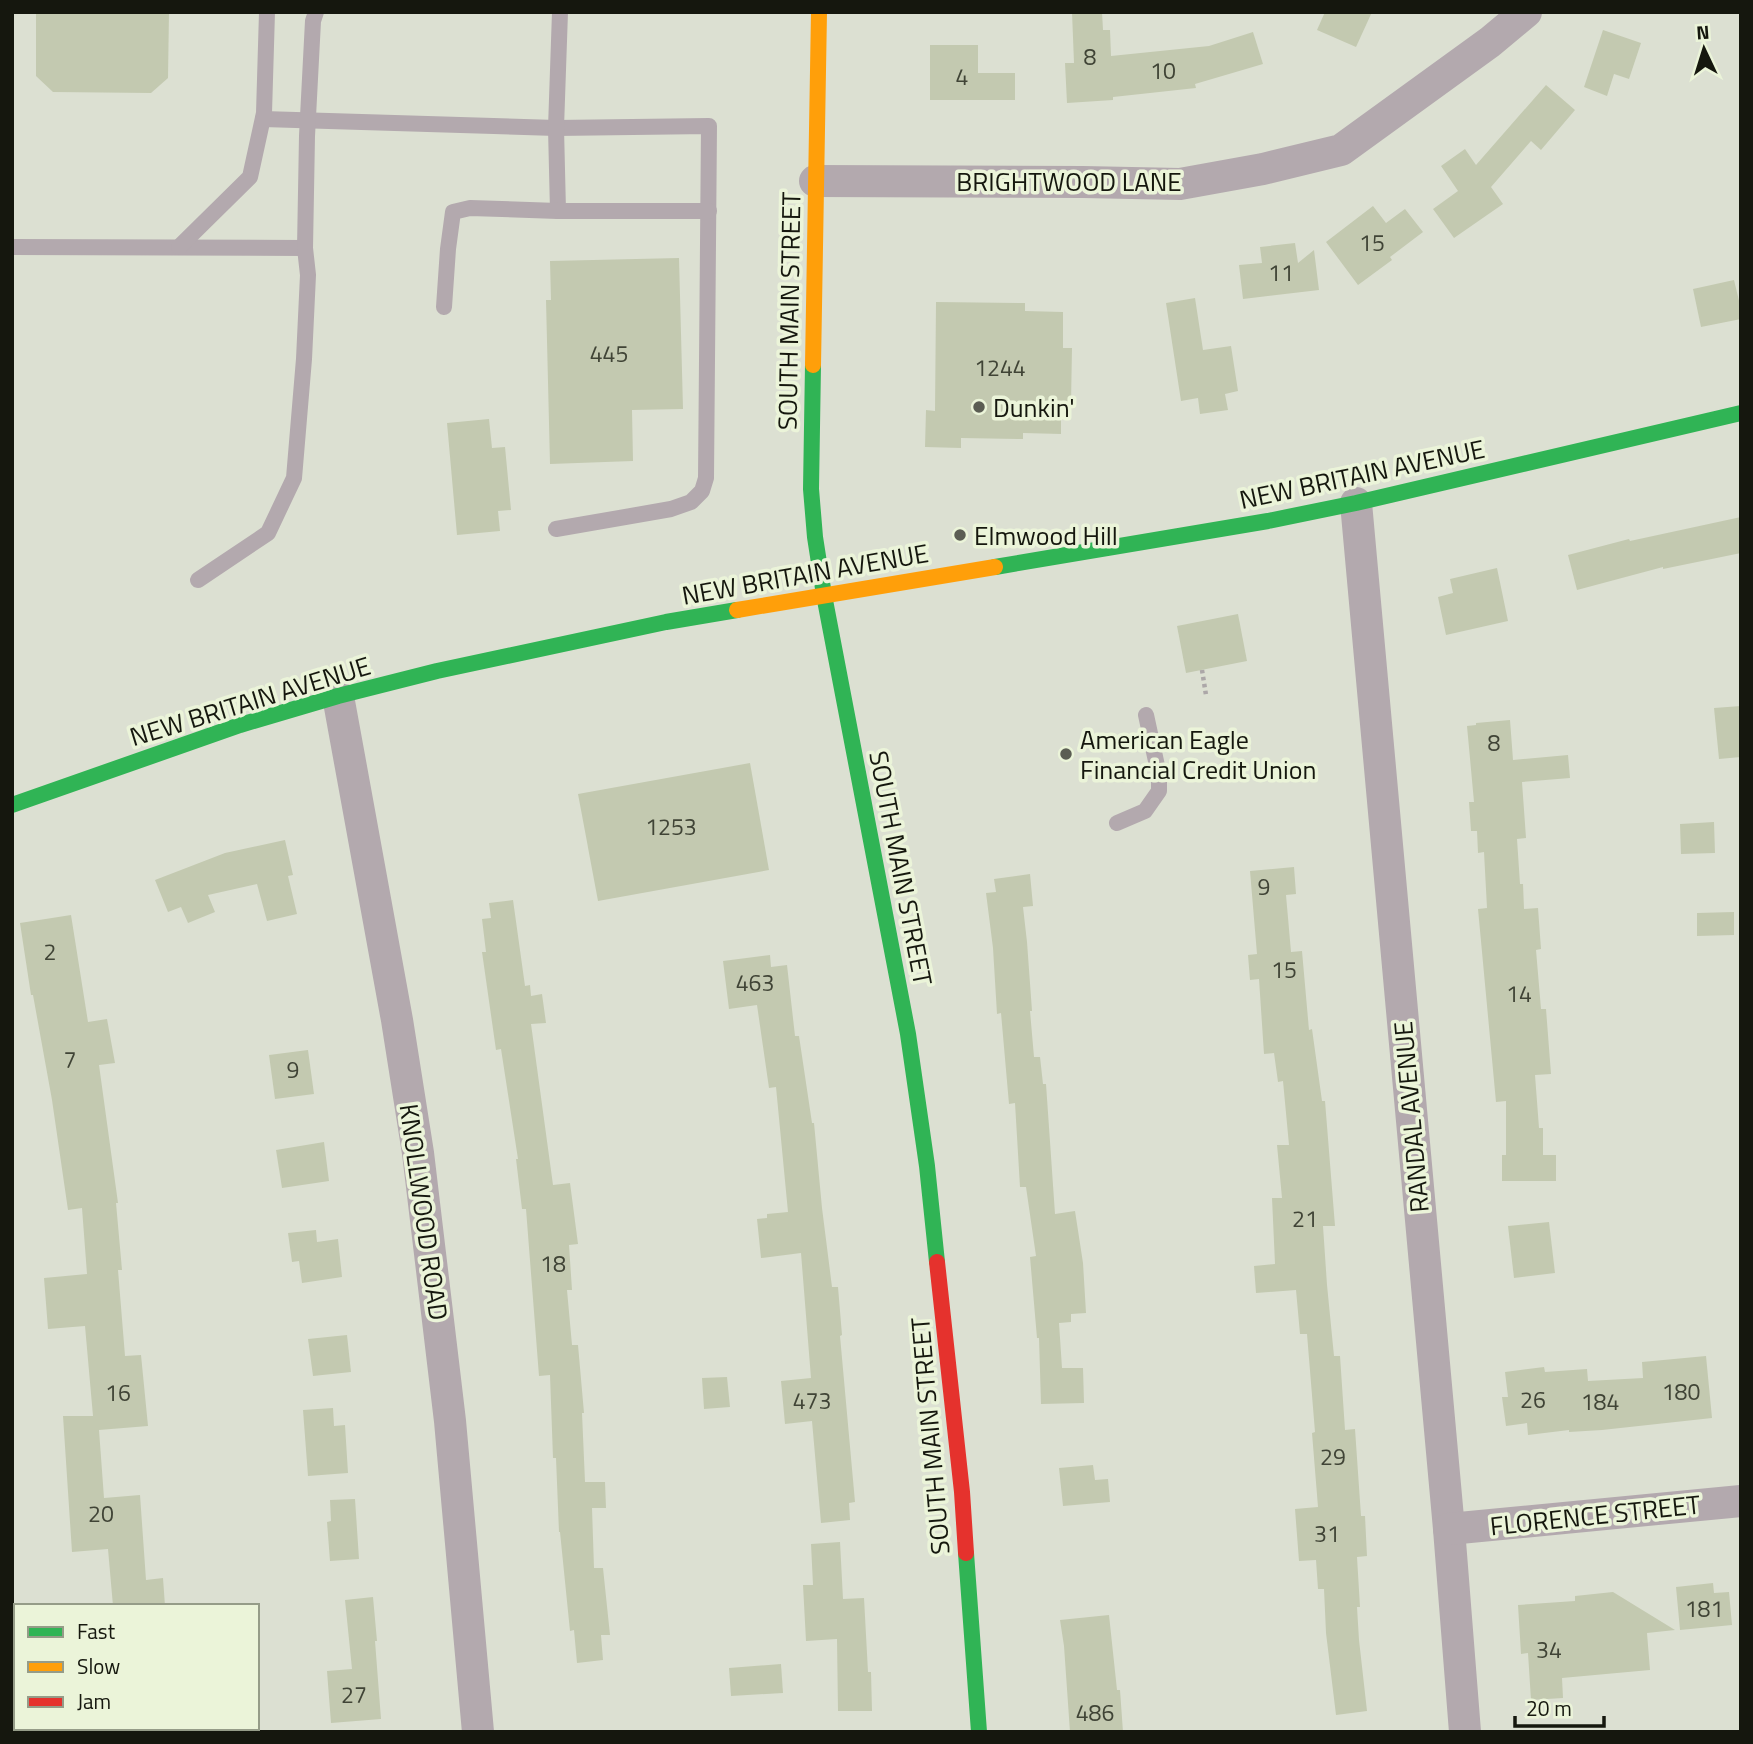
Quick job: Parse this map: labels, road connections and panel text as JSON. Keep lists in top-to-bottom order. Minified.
{"streets":{"main road":["SOUTH MAIN STREET","NEW BRITAIN AVENUE"],"street":["BRIGHTWOOD LANE","RANDAL AVENUE","KNOLLWOOD ROAD","FLORENCE STREET"]},"crossings":[["BRIGHTWOOD LANE","SOUTH MAIN STREET"],["SOUTH MAIN STREET","NEW BRITAIN AVENUE"],["NEW BRITAIN AVENUE","RANDAL AVENUE"],["NEW BRITAIN AVENUE","KNOLLWOOD ROAD"],["RANDAL AVENUE","FLORENCE STREET"]],"places":["Dunkin'","Elmwood Hill","American Eagle Financial Credit Union"],"house_numbers":["8","10","4","15","11","445","1244","8","1253","9","2","15","463","14","7","9","21","18","180","16","26","473","184","29","20","31","181","34","27","486"],"legend":["Fast","Slow","Jam"],"scale_bar":"20 m","north":"top"}
